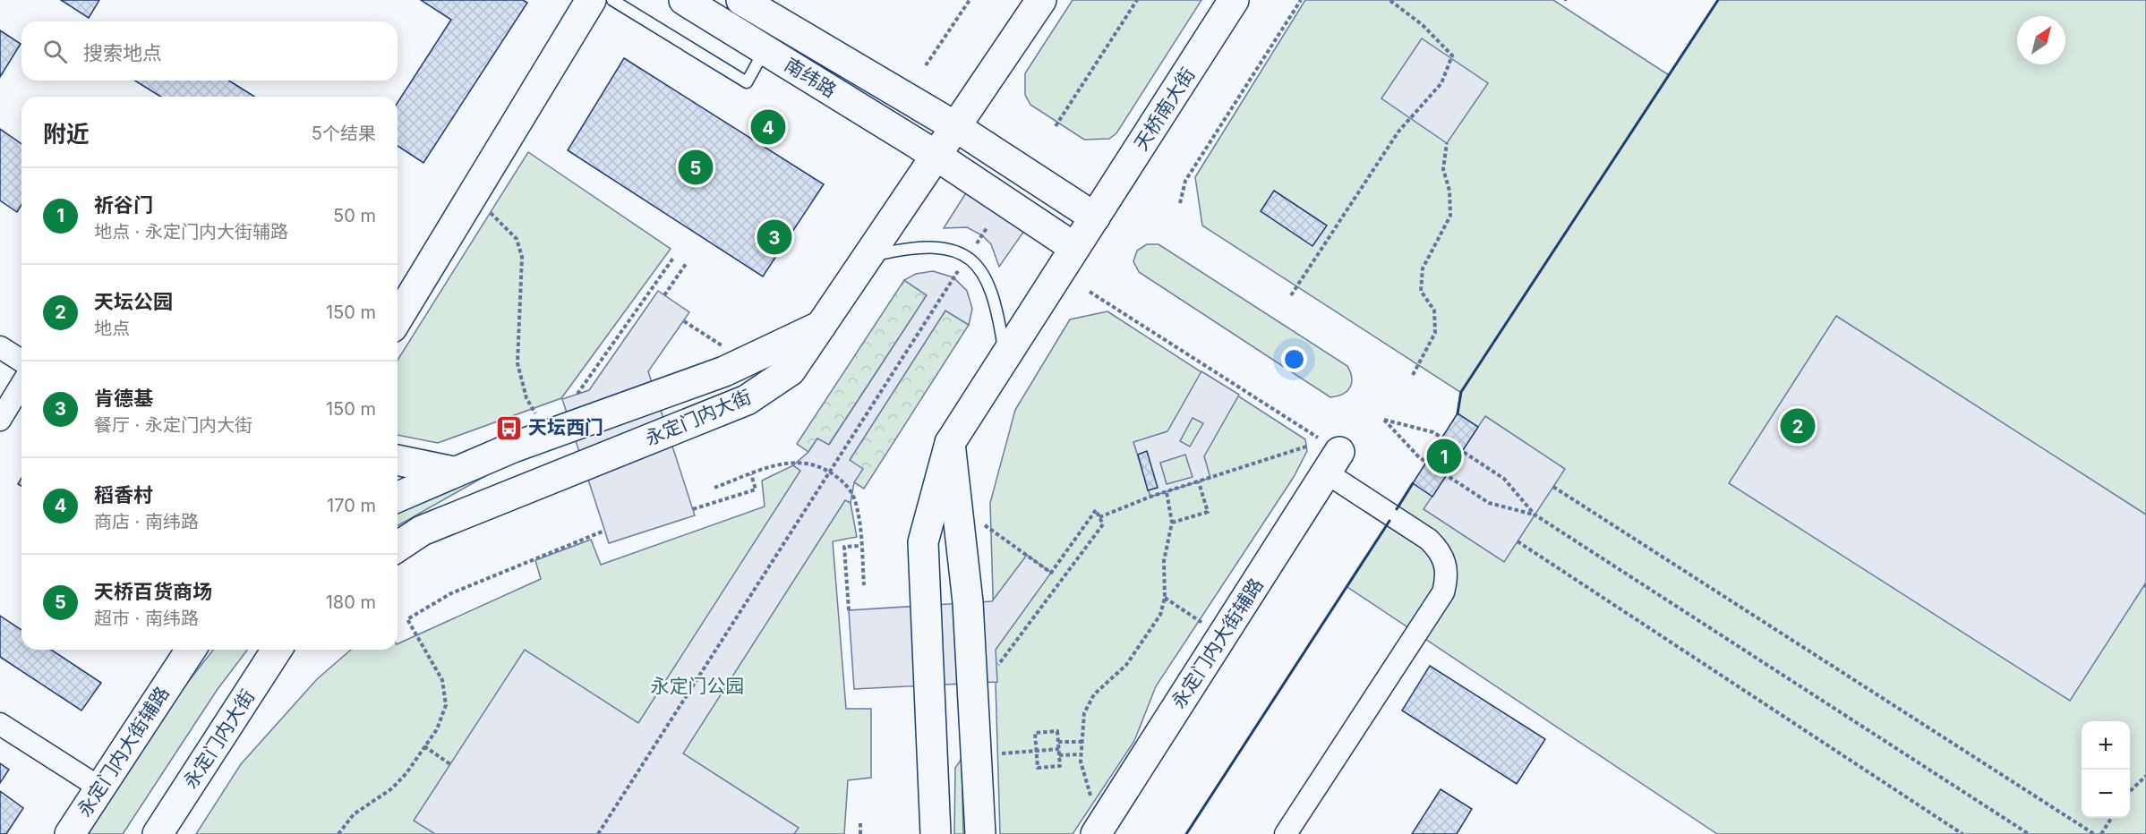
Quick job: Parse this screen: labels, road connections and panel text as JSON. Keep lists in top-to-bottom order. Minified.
{"streets":{"street":["南纬路","天桥南大街","永定门内大街","永定门内大街辅路"]},"crossings":[["南纬路","天桥南大街"],["南纬路","永定门内大街"]],"parks":["永定门公园"],"places":{"bus stop":["天坛西门"]},"north":"top right","page":{"search":"搜索地点","heading":["附近","5个结果"],"pins":["4","5","3","2","1"],"list":[{"mark":"1","name":"祈谷门","note":"地点 · 永定门内大街辅路","value":"50 m"},{"mark":"2","name":"天坛公园","note":"地点","value":"150 m"},{"mark":"3","name":"肯德基","note":"餐厅 · 永定门内大街","value":"150 m"},{"mark":"4","name":"稻香村","note":"商店 · 南纬路","value":"170 m"},{"mark":"5","name":"天桥百货商场","note":"超市 · 南纬路","value":"180 m"}],"map_buttons":["+","−"]}}
